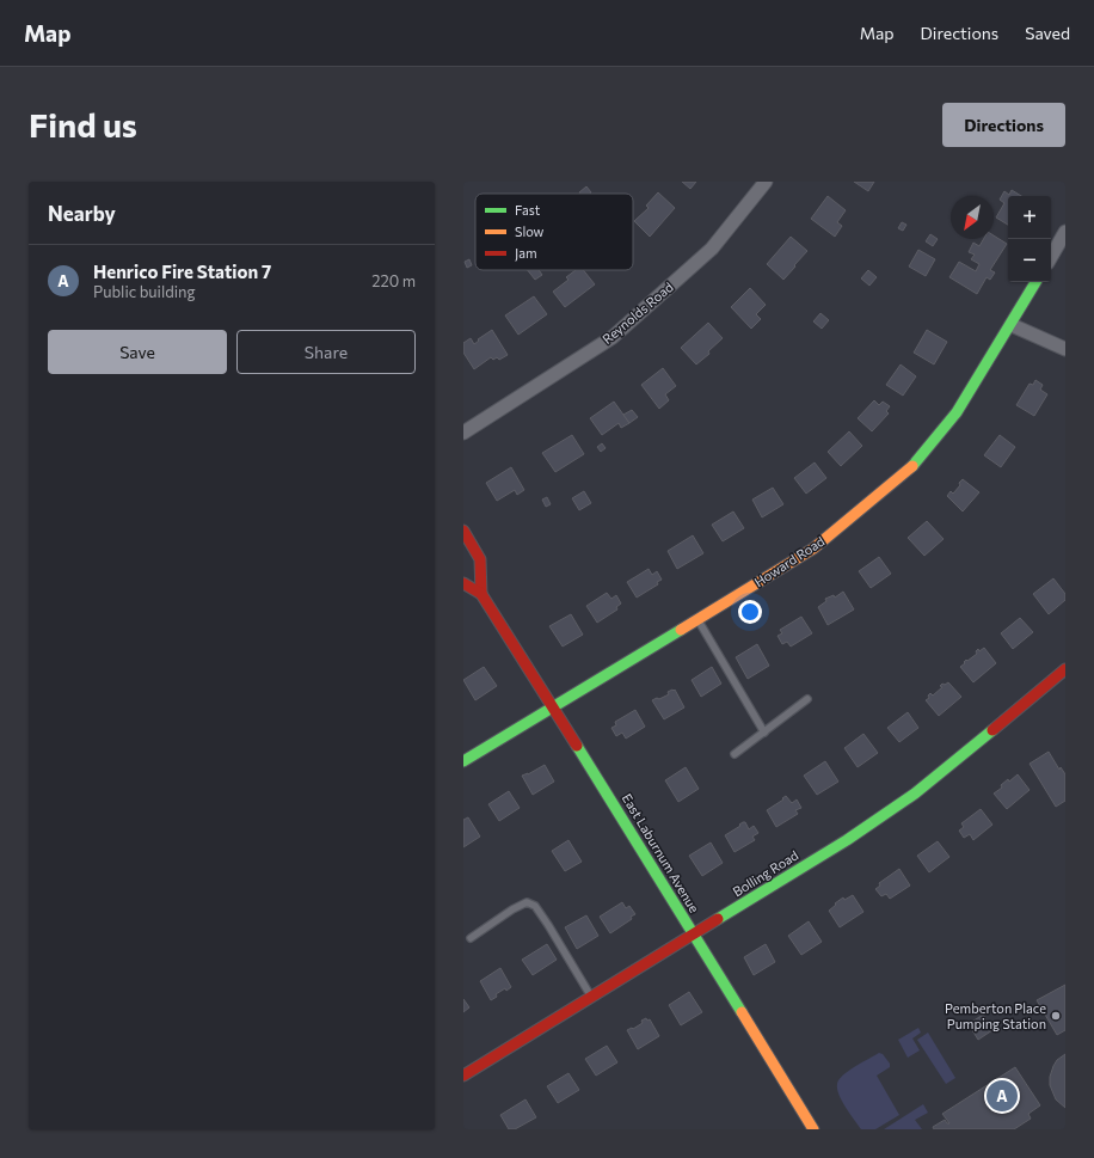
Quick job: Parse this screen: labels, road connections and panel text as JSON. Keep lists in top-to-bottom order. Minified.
{"streets":{"street":["Reynolds Road","Howard Road","East Laburnum Avenue","Bolling Road"]},"crossings":[["Howard Road","East Laburnum Avenue"],["East Laburnum Avenue","Bolling Road"]],"places":["Pemberton Place Pumping Station"],"legend":["Fast","Slow","Jam"],"north":"bottom left","page":{"header":"Map","nav":["Map","Directions","Saved"],"buttons":["Directions",["Save","Share"]],"title":"Find us","heading":"Nearby","map_buttons":["+","−"],"list":[{"mark":"A","name":"Henrico Fire Station 7","note":"Public building","value":"220 m"}],"pins":"A"}}
